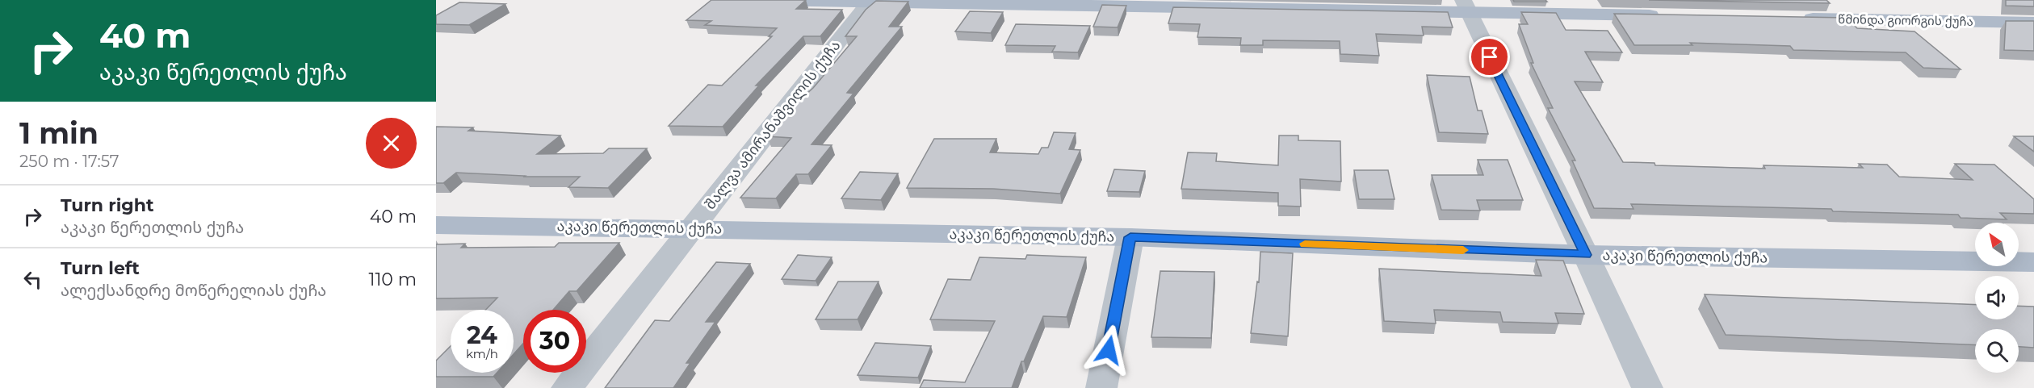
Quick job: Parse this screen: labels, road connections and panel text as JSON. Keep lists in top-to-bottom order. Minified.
{"streets":{"main road":["წმინდა გიორგის ქუჩა","აკაკი წერეთლის ქუჩა"],"street":["შალვა ამირანაშვილის ქუჩა"]},"crossings":[["შალვა ამირანაშვილის ქუჩა","აკაკი წერეთლის ქუჩა"]],"north":"top left","page":{"turn":["40 m","აკაკი წერეთლის ქუჩა"],"heading":["1 min","250 m · 17:57"],"list":[{"name":"Turn right","note":"აკაკი წერეთლის ქუჩა","value":"40 m"},{"name":"Turn left","note":"ალექსანდრე მოწერელიას ქუჩა","value":"110 m"}],"speed":"24 km/h","limit":"30"}}
